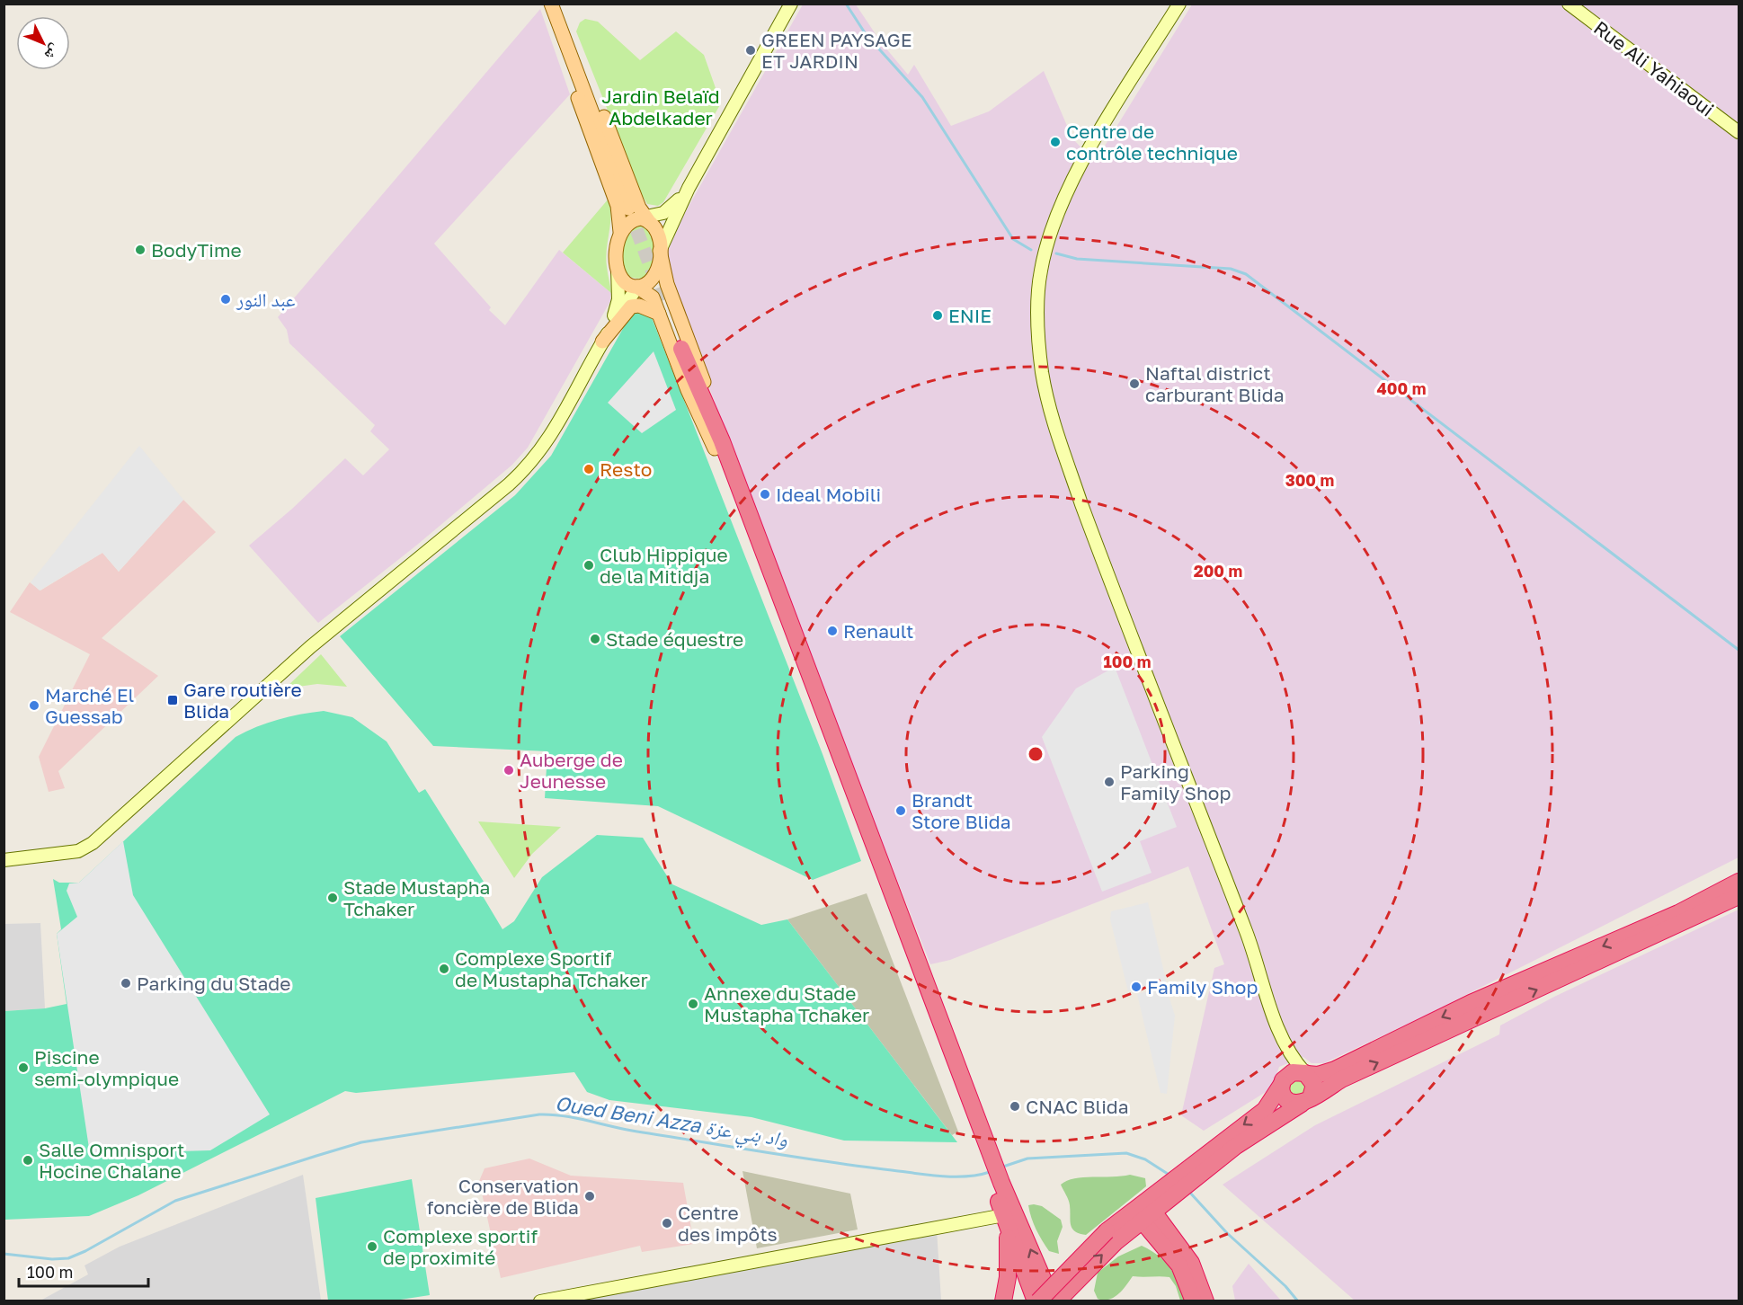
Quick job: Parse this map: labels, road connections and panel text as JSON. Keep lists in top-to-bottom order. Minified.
{"streets":{"street":["Rue Ali Yahiaoui"]},"water":["Oued Beni Azza واد بني عزة"],"parks":["Jardin Belaïd Abdelkader"],"places":{"other":["GREEN PAYSAGE ET JARDIN","Centre de contrôle technique","BodyTime","عبد النور","ENIE","Naftal district carburant Blida","Resto","Ideal Mobili","Club Hippique de la Mitidja","Renault","Stade équestre","Marché El Guessab","Auberge de Jeunesse","Parking Family Shop","Brandt Store Blida","Stade Mustapha Tchaker","Complexe Sportif de Mustapha Tchaker","Parking du Stade","Family Shop","Annexe du Stade Mustapha Tchaker","Piscine semi-olympique","CNAC Blida","Salle Omnisport Hocine Chalane","Conservation foncière de Blida","Centre des impôts","Complexe sportif de proximité"],"transit":["Gare routière Blida"]},"scale_bar":"100 m","north":"bottom right","rings":["400 m","300 m","200 m","100 m"]}
